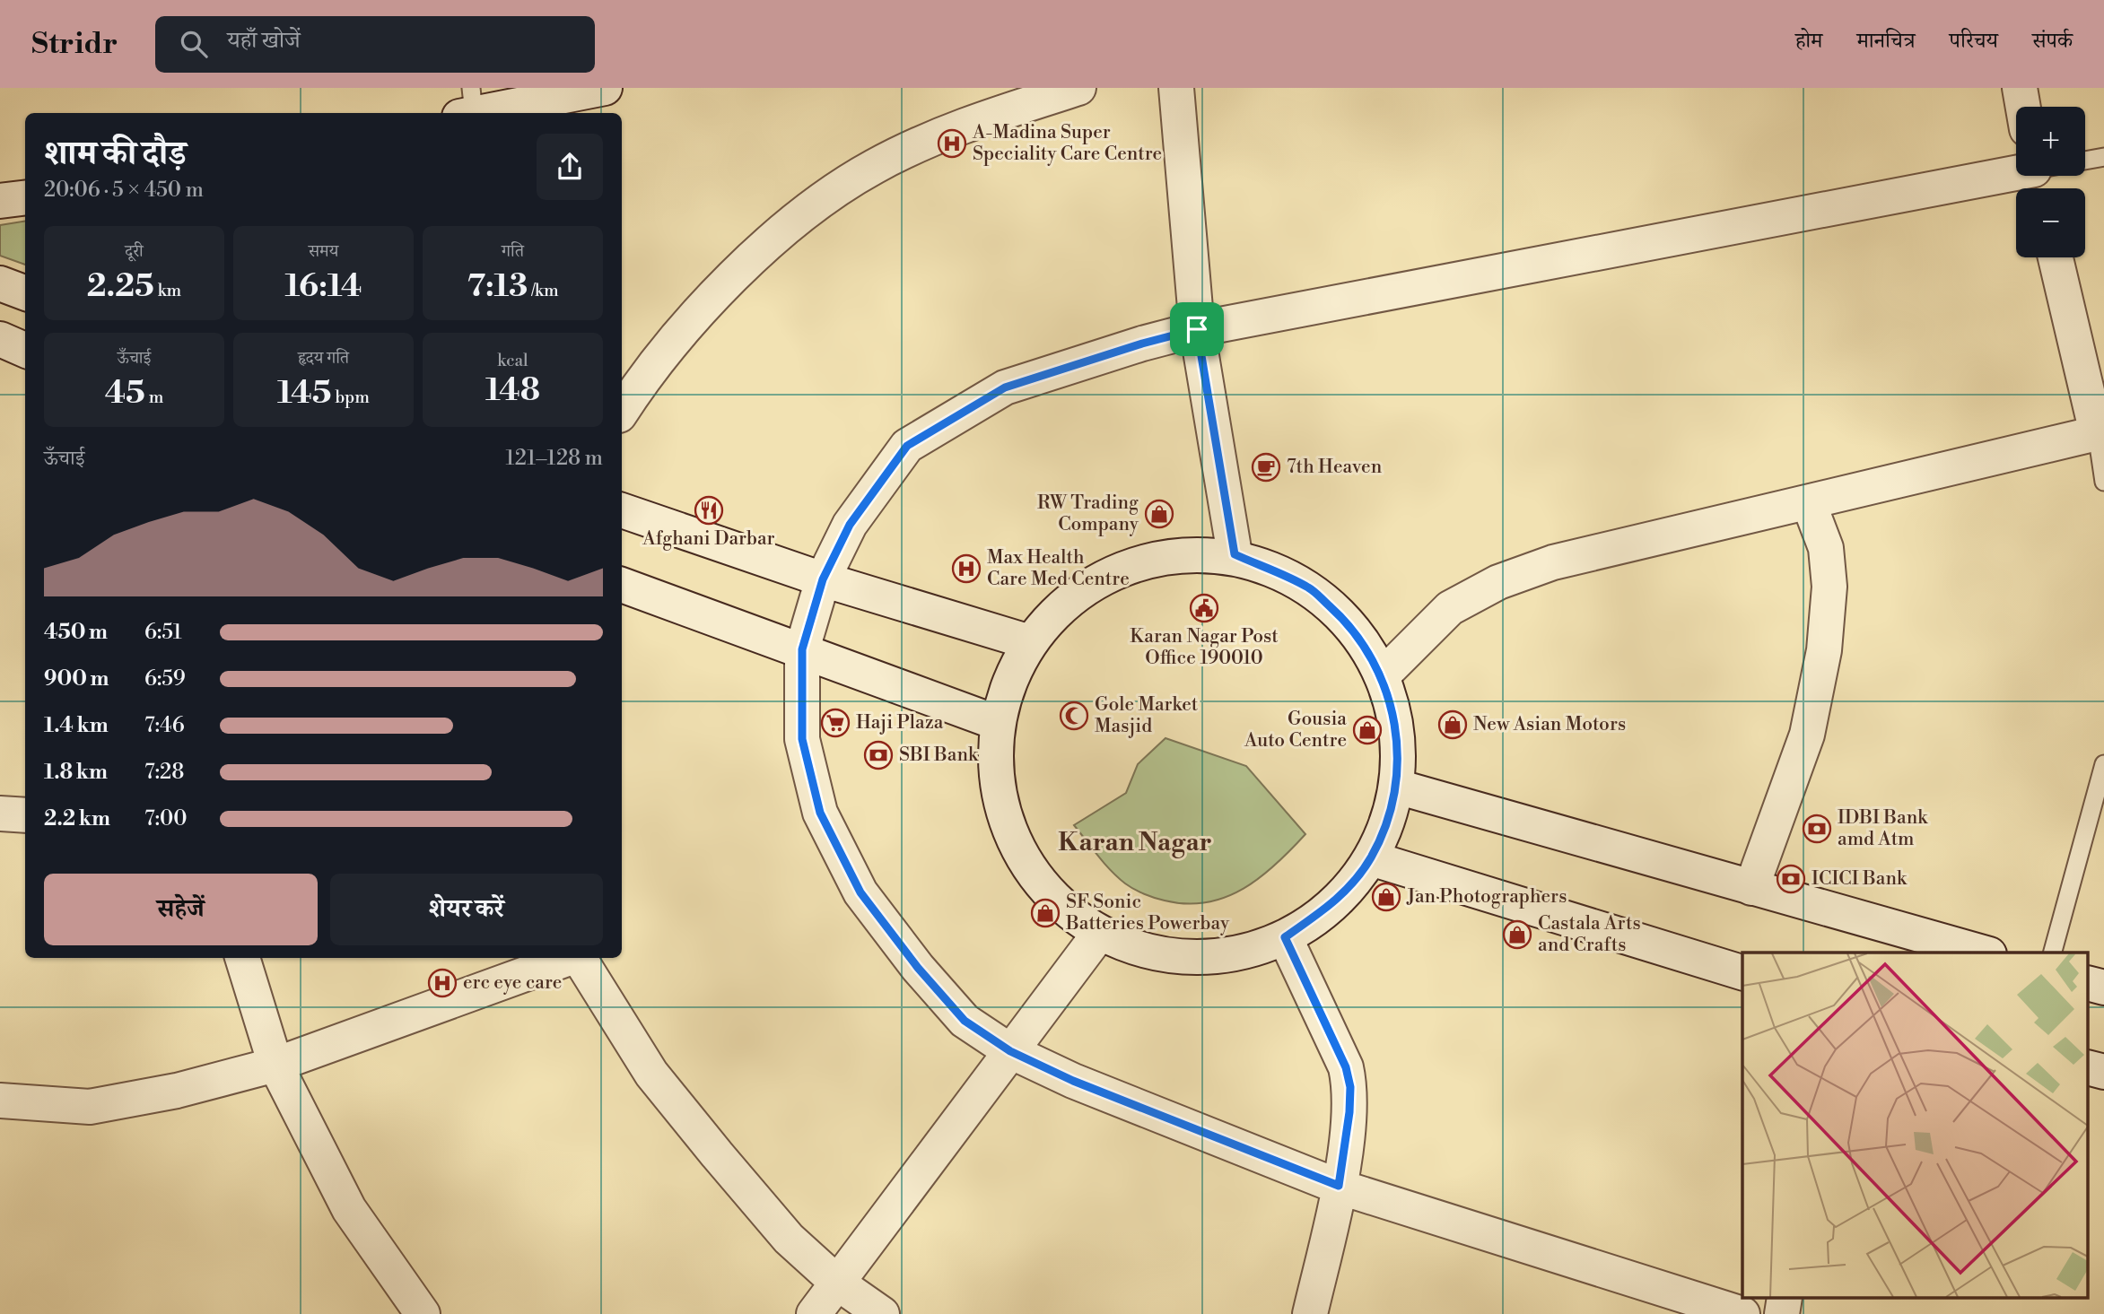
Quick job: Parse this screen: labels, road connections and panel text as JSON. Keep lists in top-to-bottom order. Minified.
{"districts":["Karan Nagar"],"places":{"hospital":["A-Madina Super Speciality Care Centre","Max Health Care Med Centre","erc eye care"],"cafe":["7th Heaven"],"restaurant":["Afghani Darbar"],"shop":["RW Trading Company","New Asian Motors","Gousia Auto Centre","Jan Photographers","SF Sonic Batteries Powerbay","Castala Arts and Crafts"],"public building":["Karan Nagar Post Office 190010"],"mosque":["Gole Market Masjid"],"supermarket":["Haji Plaza"],"bank":["SBI Bank","IDBI Bank amd Atm","ICICI Bank"]},"page":{"header":"Stridr","search":"यहाँ खोजें","nav":["होम","मानचित्र","परिचय","संपर्क"],"map_buttons":["+","−"],"heading":["शाम की दौड़","20:06 · 5 × 450 m"],"stats":[["दूरी","2.25 km"],["समय","16:14"],["गति","7:13 /km"],["ऊँचाई","45 m"],["हृदय गति","145 bpm"],["kcal","148"]],"chart":["ऊँचाई","121–128 m"],"list":[{"name":"450 m","note":"6:51"},{"name":"900 m","note":"6:59"},{"name":"1.4 km","note":"7:46"},{"name":"1.8 km","note":"7:28"},{"name":"2.2 km","note":"7:00"}],"buttons":["सहेजें","शेयर करें"]}}
